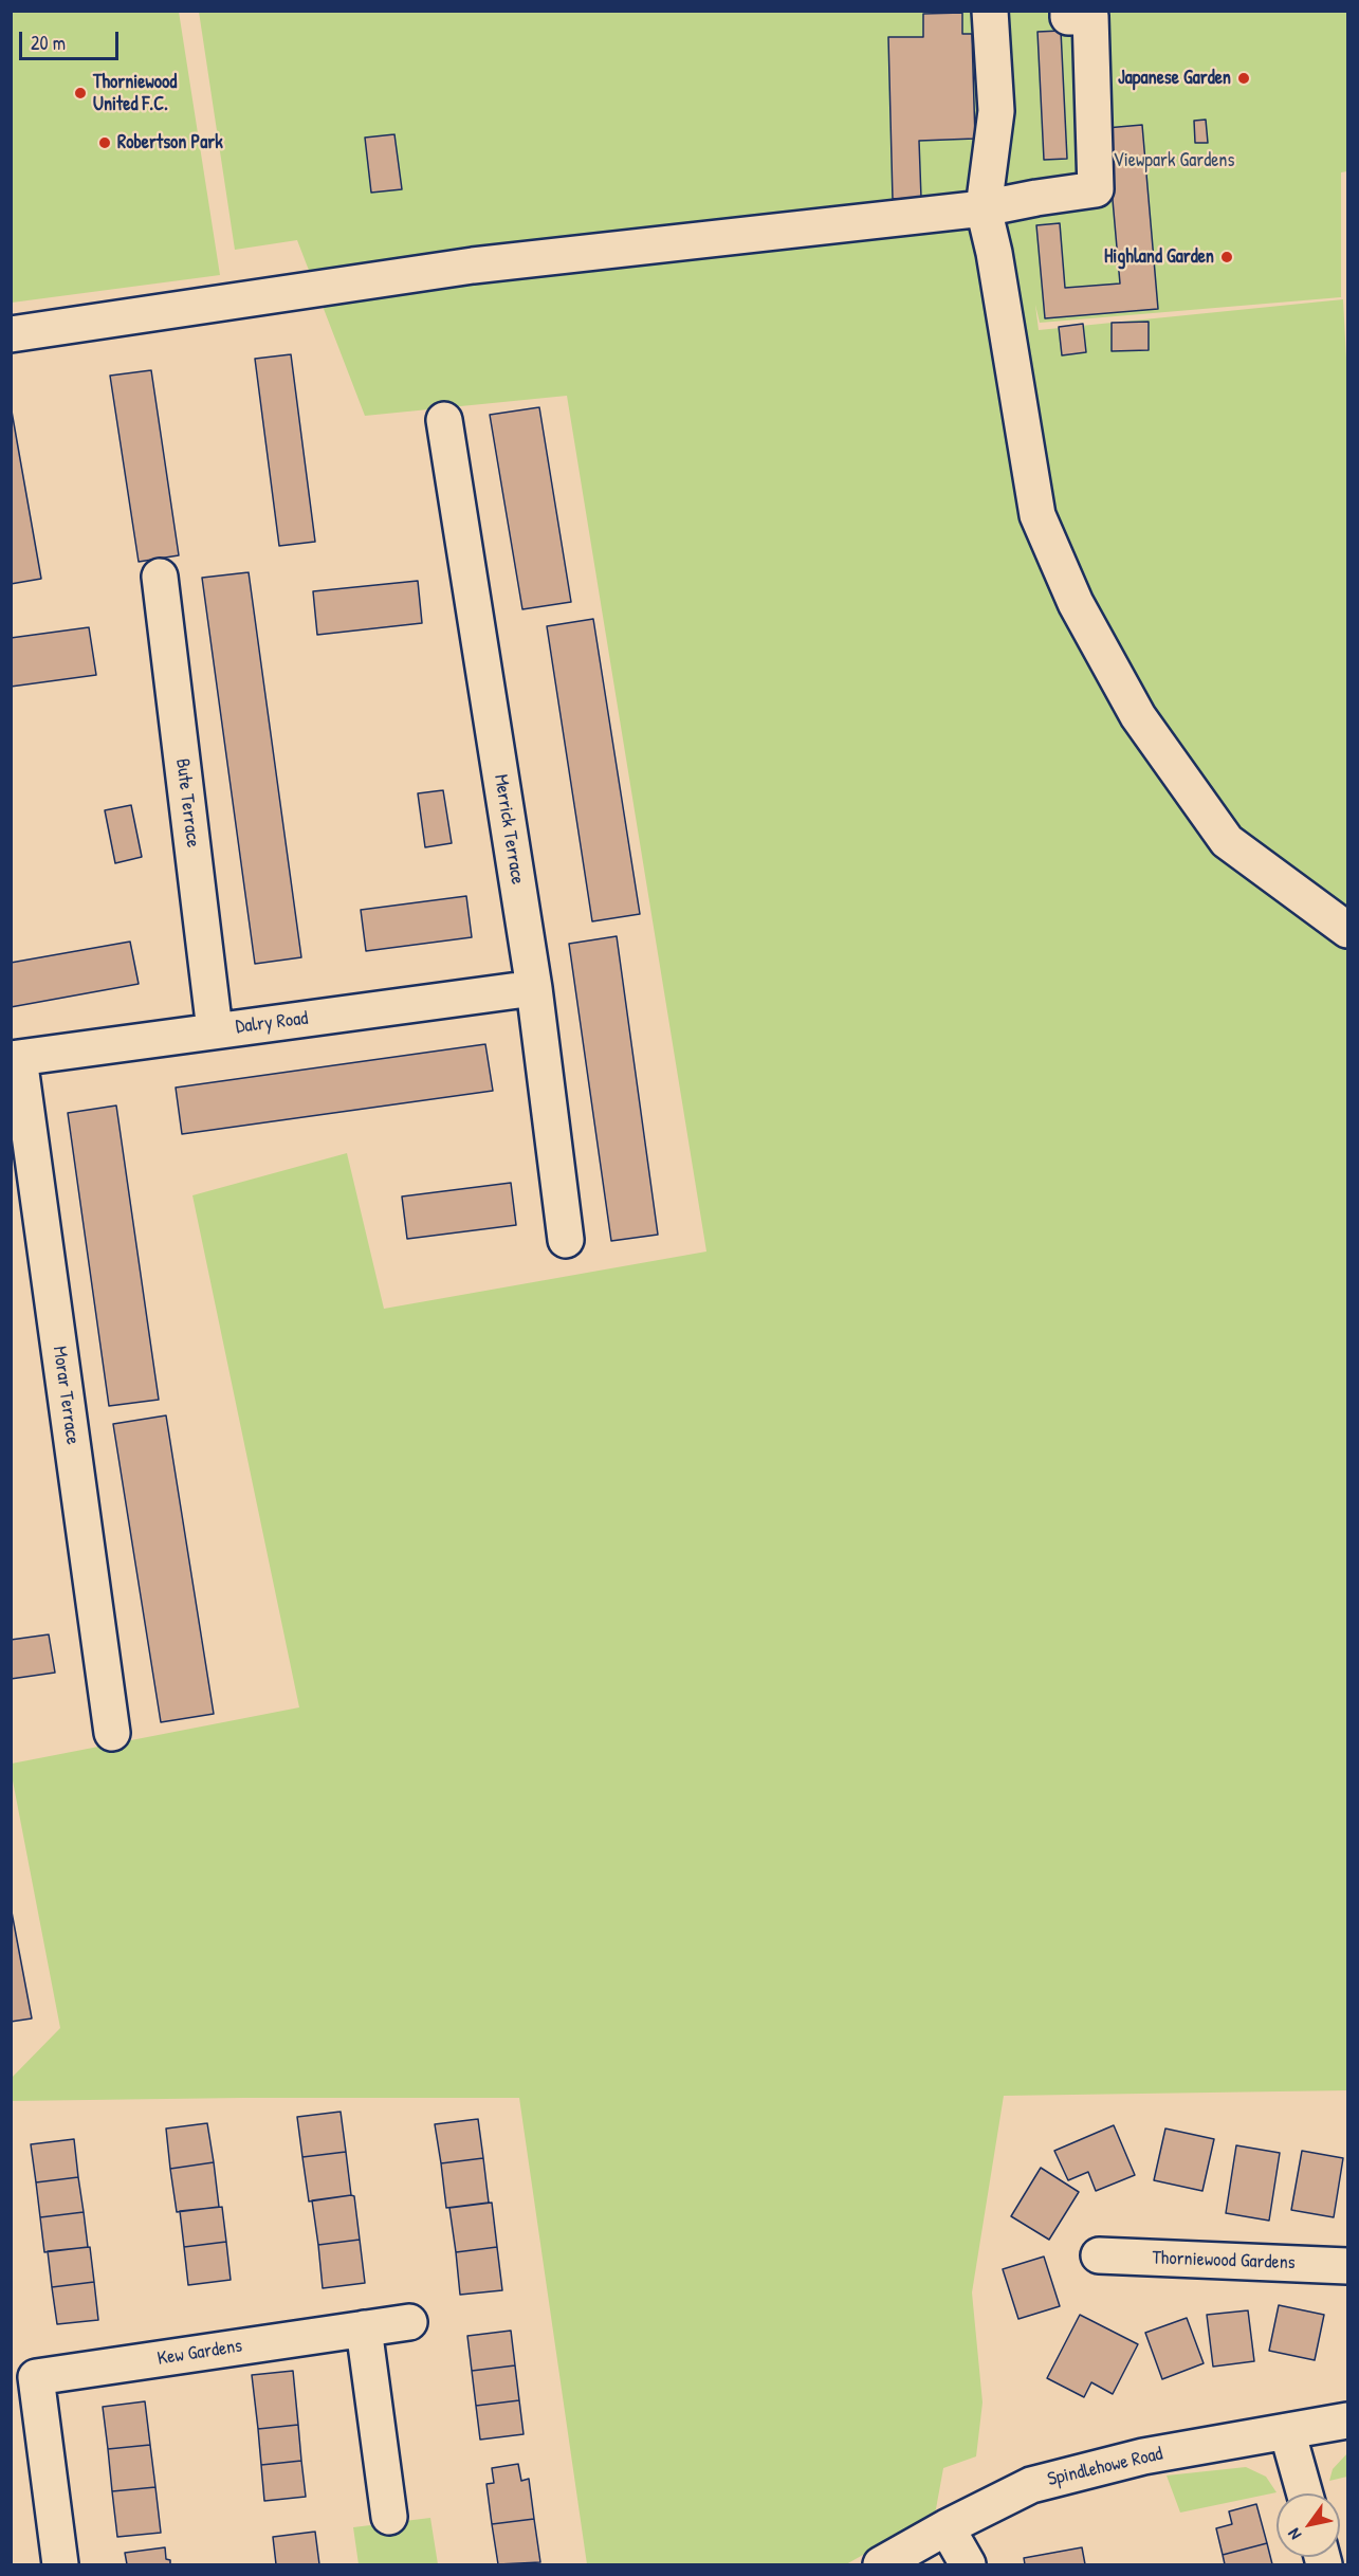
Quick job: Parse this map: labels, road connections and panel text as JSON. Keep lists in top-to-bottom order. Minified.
{"streets":{"street":["Bute Terrace","Merrick Terrace","Dalry Road","Morar Terrace","Thorniewood Gardens","Kew Gardens","Spindlehowe Road"]},"crossings":[["Bute Terrace","Dalry Road"],["Merrick Terrace","Dalry Road"],["Dalry Road","Morar Terrace"]],"parks":["Viewpark Gardens"],"places":["Japanese Garden","Thorniewood United F.C.","Robertson Park","Highland Garden"],"scale_bar":"20 m","north":"bottom left"}
